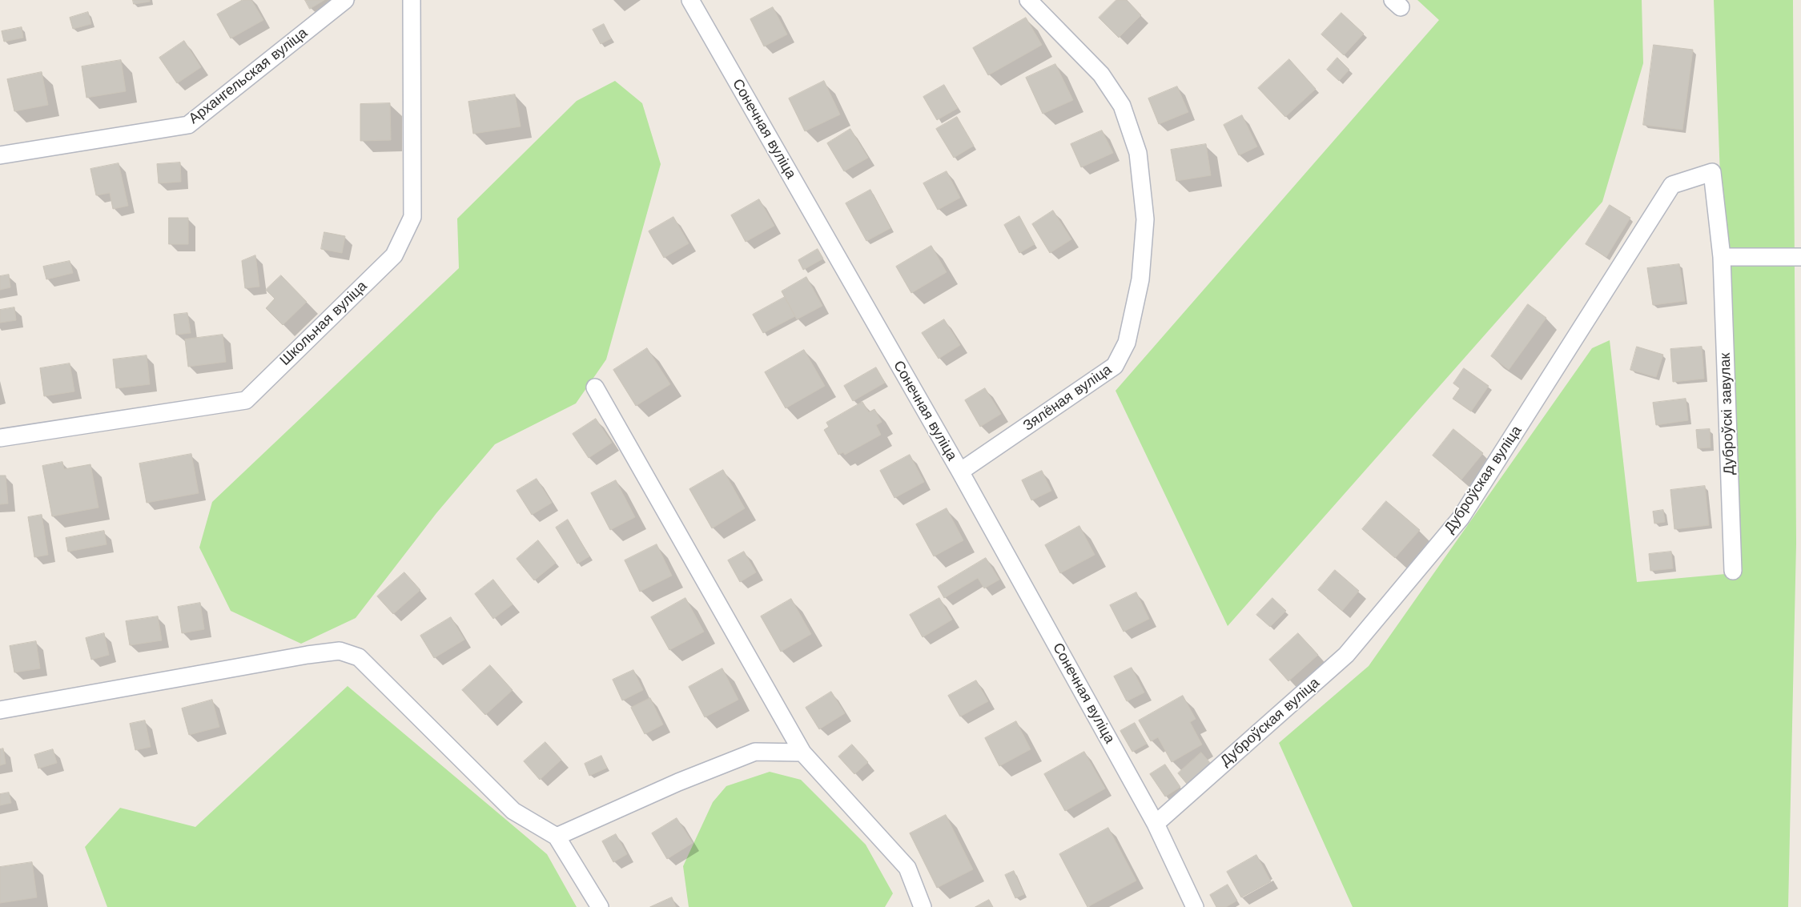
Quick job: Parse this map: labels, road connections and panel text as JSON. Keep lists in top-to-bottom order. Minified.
{"streets":{"street":["Архангельская вуліца","Сонечная вуліца","Школьная вуліца","Зялёная вуліца","Дуброўскі завулак","Дуброўская вуліца"]},"crossings":[["Сонечная вуліца","Зялёная вуліца"],["Сонечная вуліца","Дуброўская вуліца"],["Дуброўскі завулак","Дуброўская вуліца"]]}
